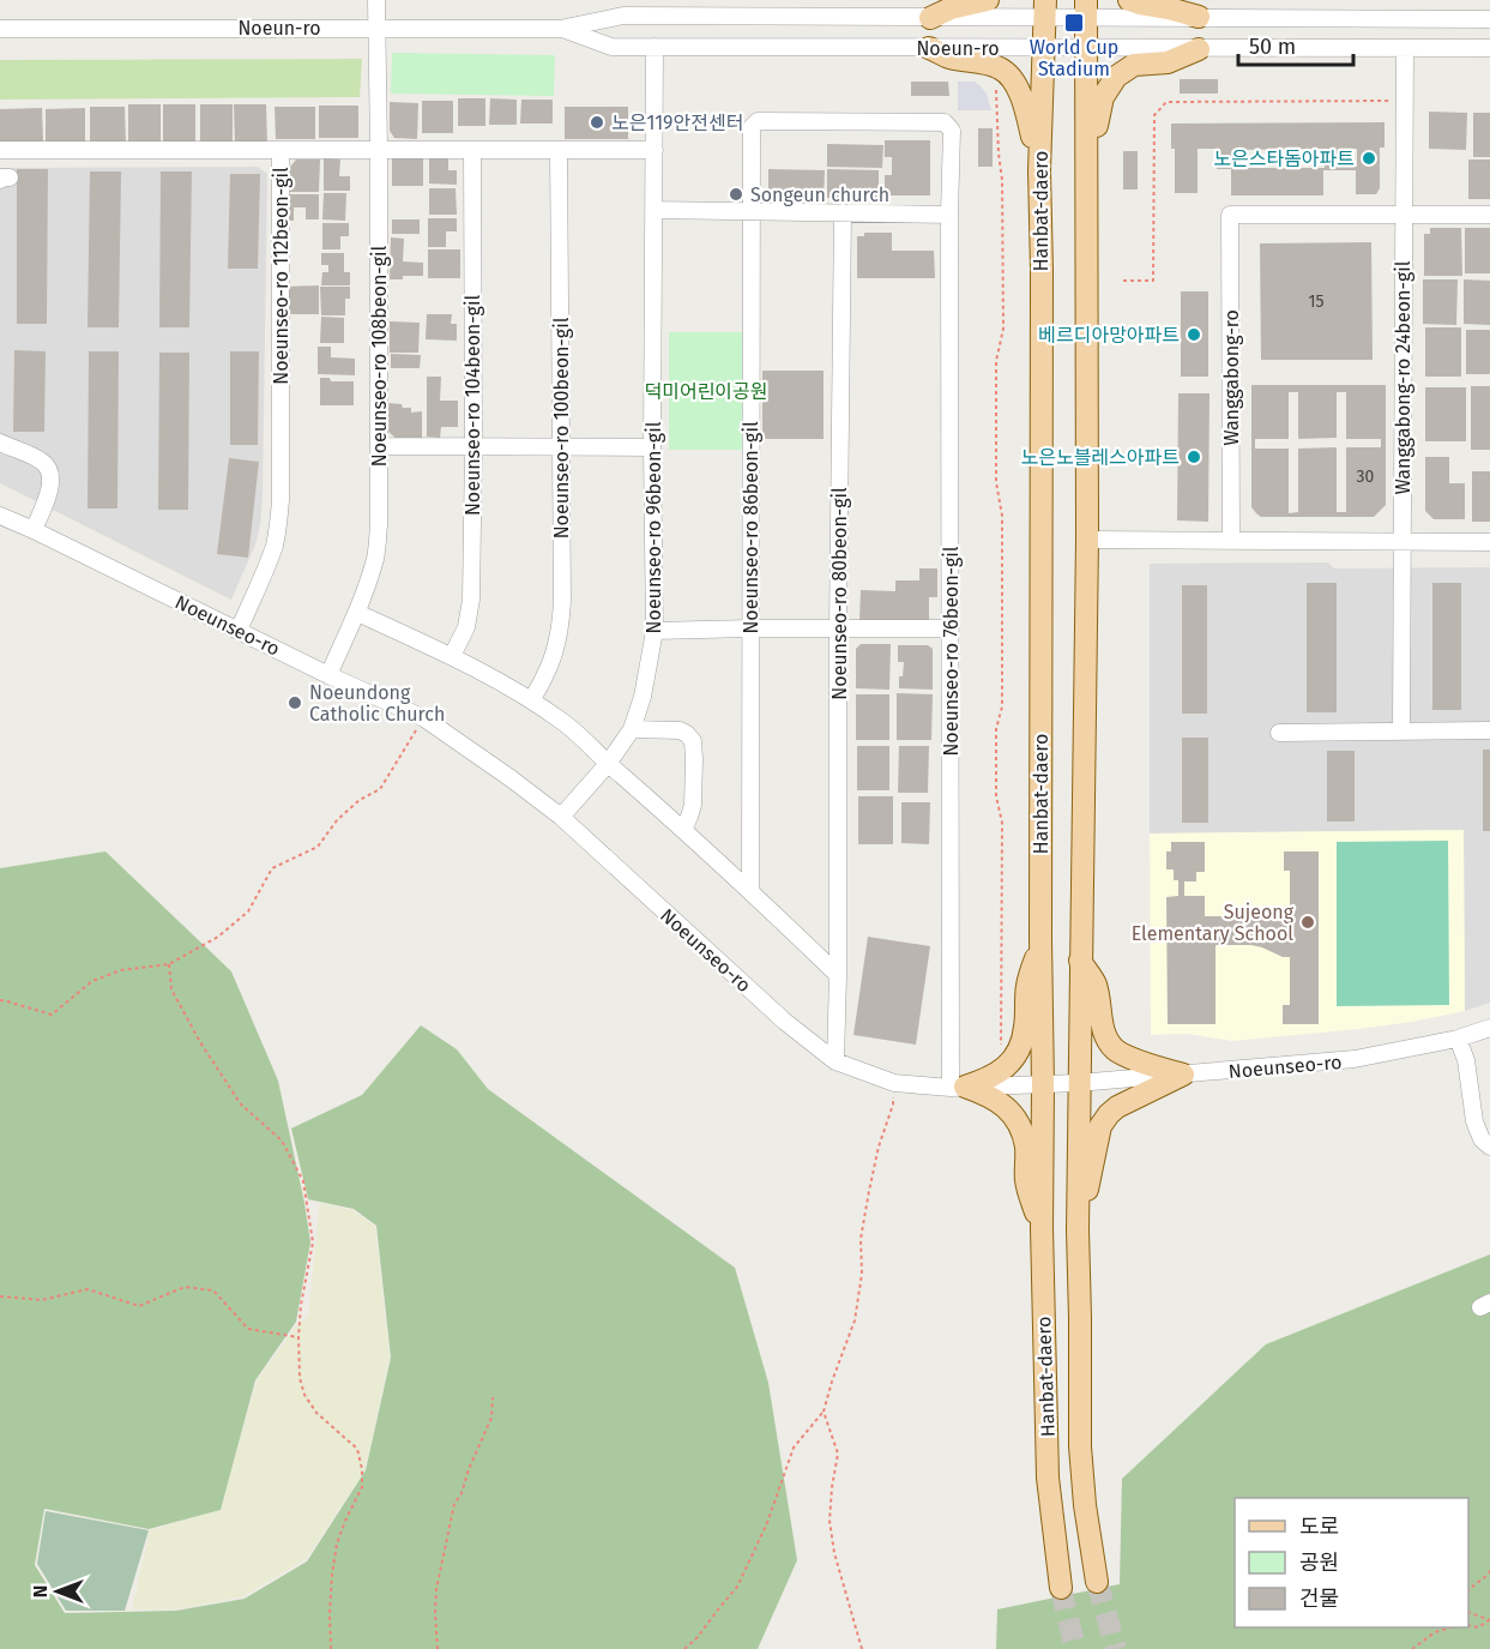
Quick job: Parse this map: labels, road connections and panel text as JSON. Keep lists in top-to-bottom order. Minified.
{"streets":{"main road":["Hanbat-daero"],"street":["Noeun-ro","Noeunseo-ro 112beon-gil","Noeunseo-ro 108beon-gil","Wanggabong-ro","Wanggabong-ro 24beon-gil","Noeunseo-ro 104beon-gil","Noeunseo-ro 100beon-gil","Noeunseo-ro 96beon-gil","Noeunseo-ro 86beon-gil","Noeunseo-ro 80beon-gil","Noeunseo-ro","Noeunseo-ro 76beon-gil"]},"crossings":[["Noeun-ro","Hanbat-daero"],["Noeun-ro","Noeunseo-ro 108beon-gil"],["Noeun-ro","Wanggabong-ro 24beon-gil"],["Noeun-ro","Noeunseo-ro 96beon-gil"],["Hanbat-daero","Noeunseo-ro"],["Noeunseo-ro 112beon-gil","Noeunseo-ro"],["Noeunseo-ro 108beon-gil","Noeunseo-ro"],["Wanggabong-ro","Wanggabong-ro 24beon-gil"],["Noeunseo-ro 96beon-gil","Noeunseo-ro"],["Noeunseo-ro 86beon-gil","Noeunseo-ro 76beon-gil"],["Noeunseo-ro 80beon-gil","Noeunseo-ro"],["Noeunseo-ro","Noeunseo-ro 76beon-gil"]],"parks":["덕미어린이공원"],"places":{"transit":["World Cup Stadium"],"other":["노은119안전센터","노은스타돔아파트","Songeun church","베르디아망아파트","노은노블레스아파트","Noeundong Catholic Church","Sujeong Elementary School"]},"house_numbers":["15","30"],"legend":["도로","공원","건물"],"scale_bar":"50 m","north":"left"}
